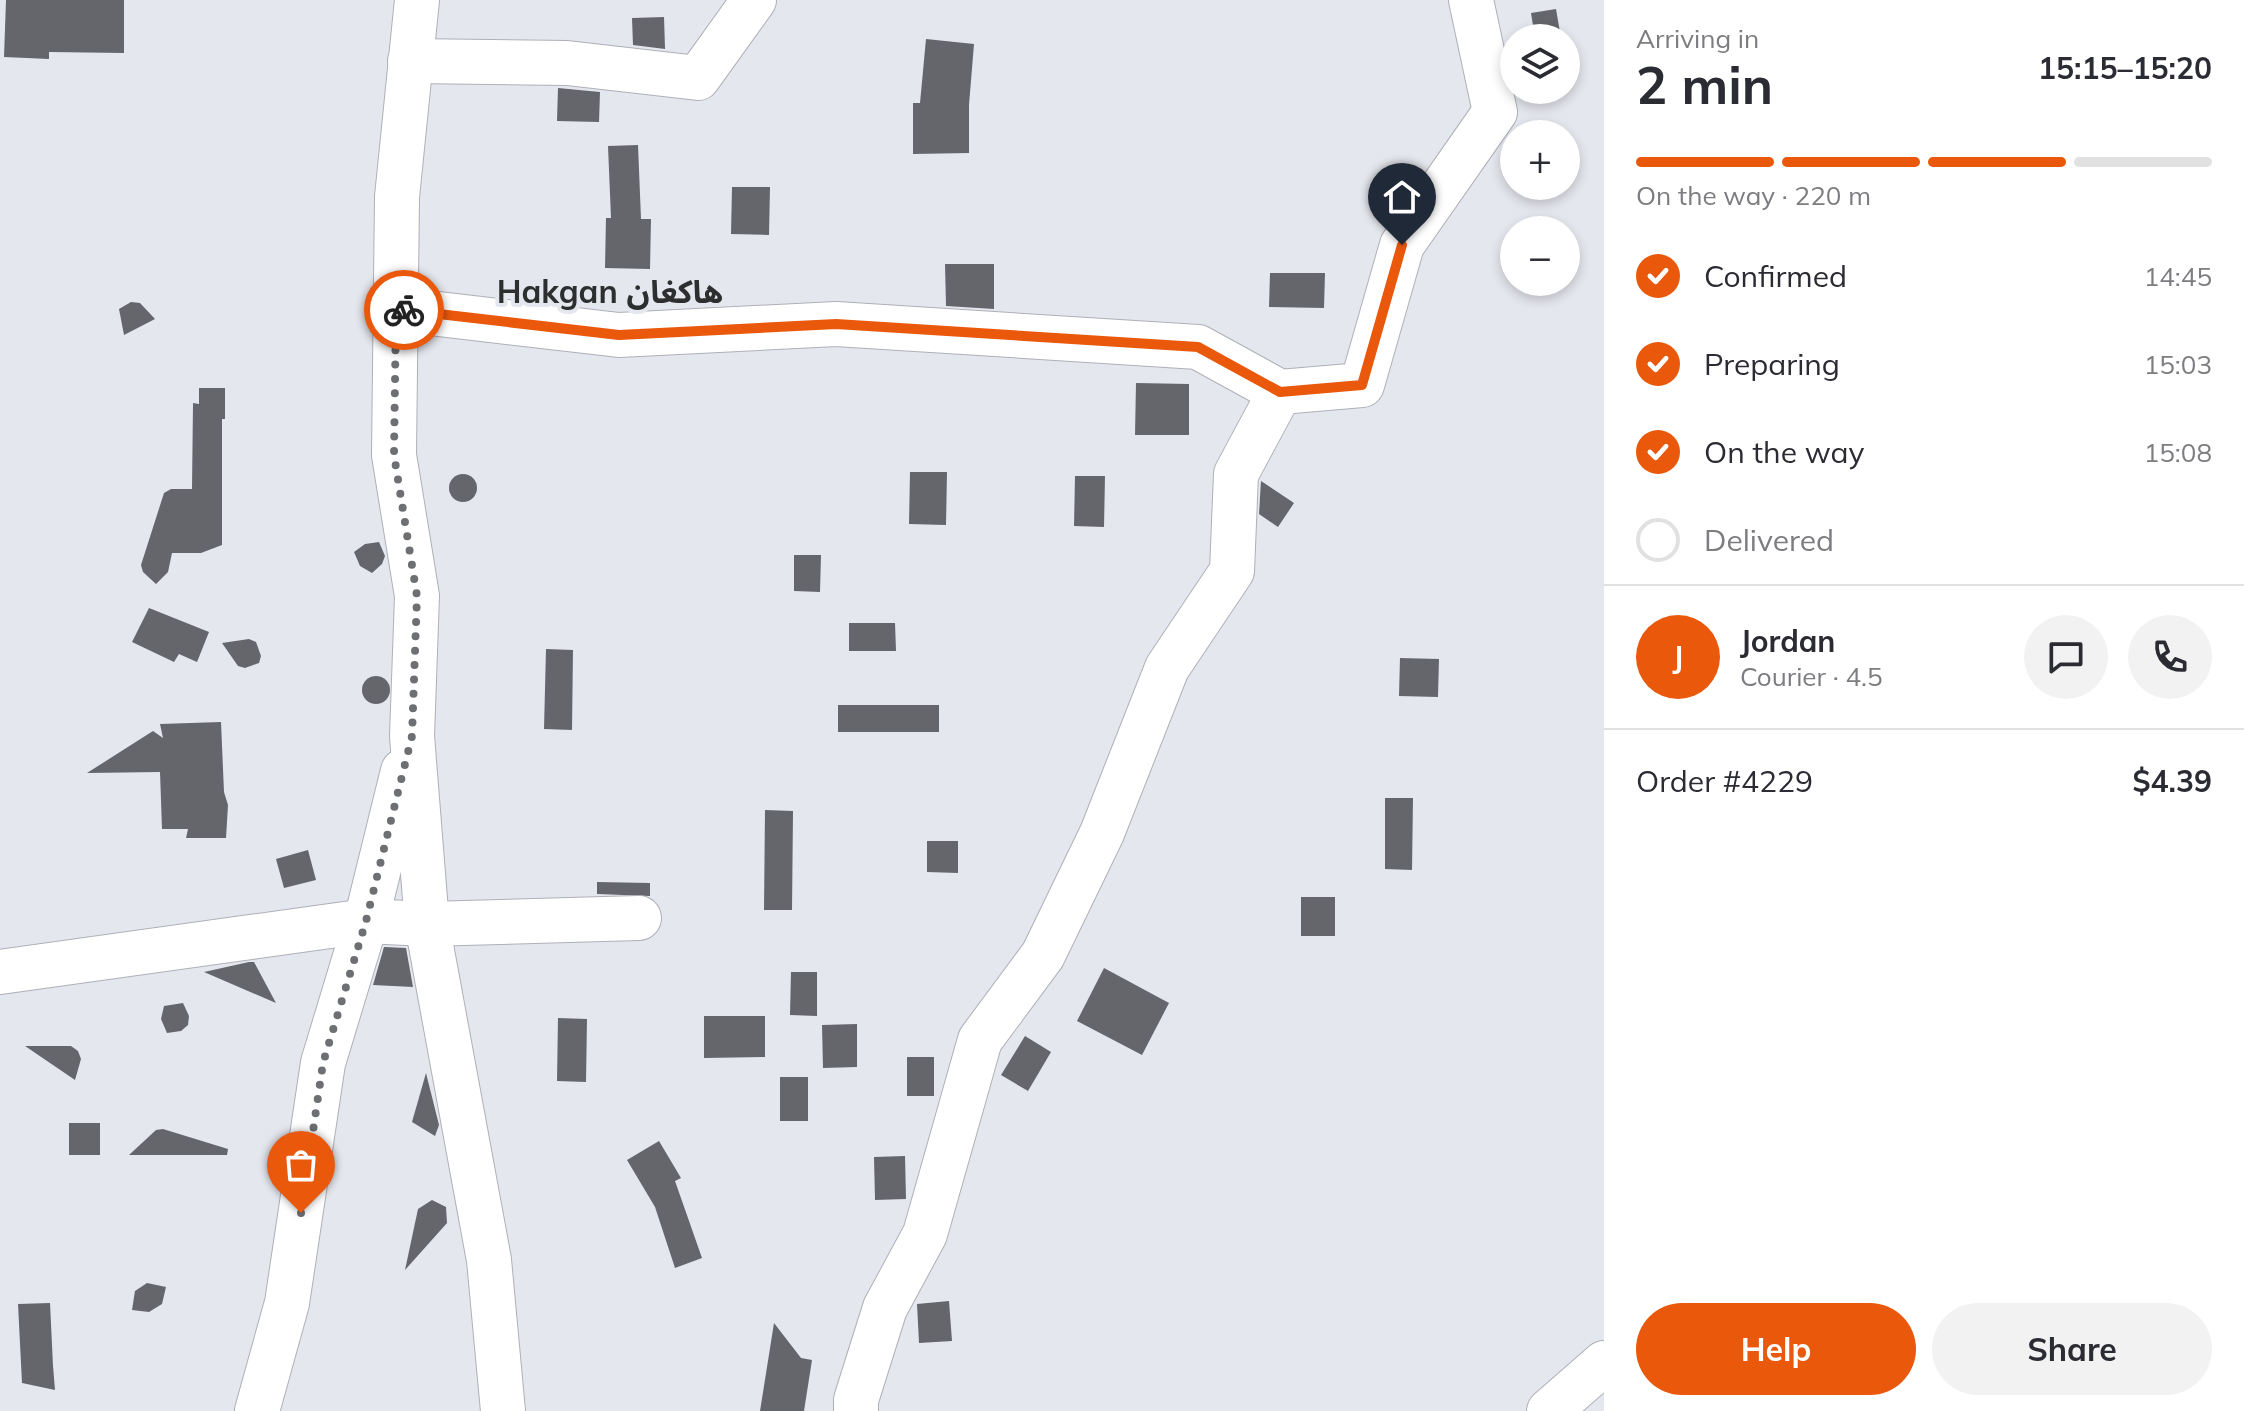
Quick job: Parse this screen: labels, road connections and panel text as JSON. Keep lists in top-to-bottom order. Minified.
{"districts":["Hakgan هاكغان"],"page":{"heading":["2 min","Arriving in","15:15–15:20"],"panel":["Jordan","Courier · 4.5","Order #4229","$4.39"],"map_buttons":["+","−"],"bar":"On the way · 220 m","list":[["Confirmed","14:45"],["Preparing","15:03"],["On the way","15:08"],"Delivered"],"round":"J","buttons":["Help","Share"]}}
